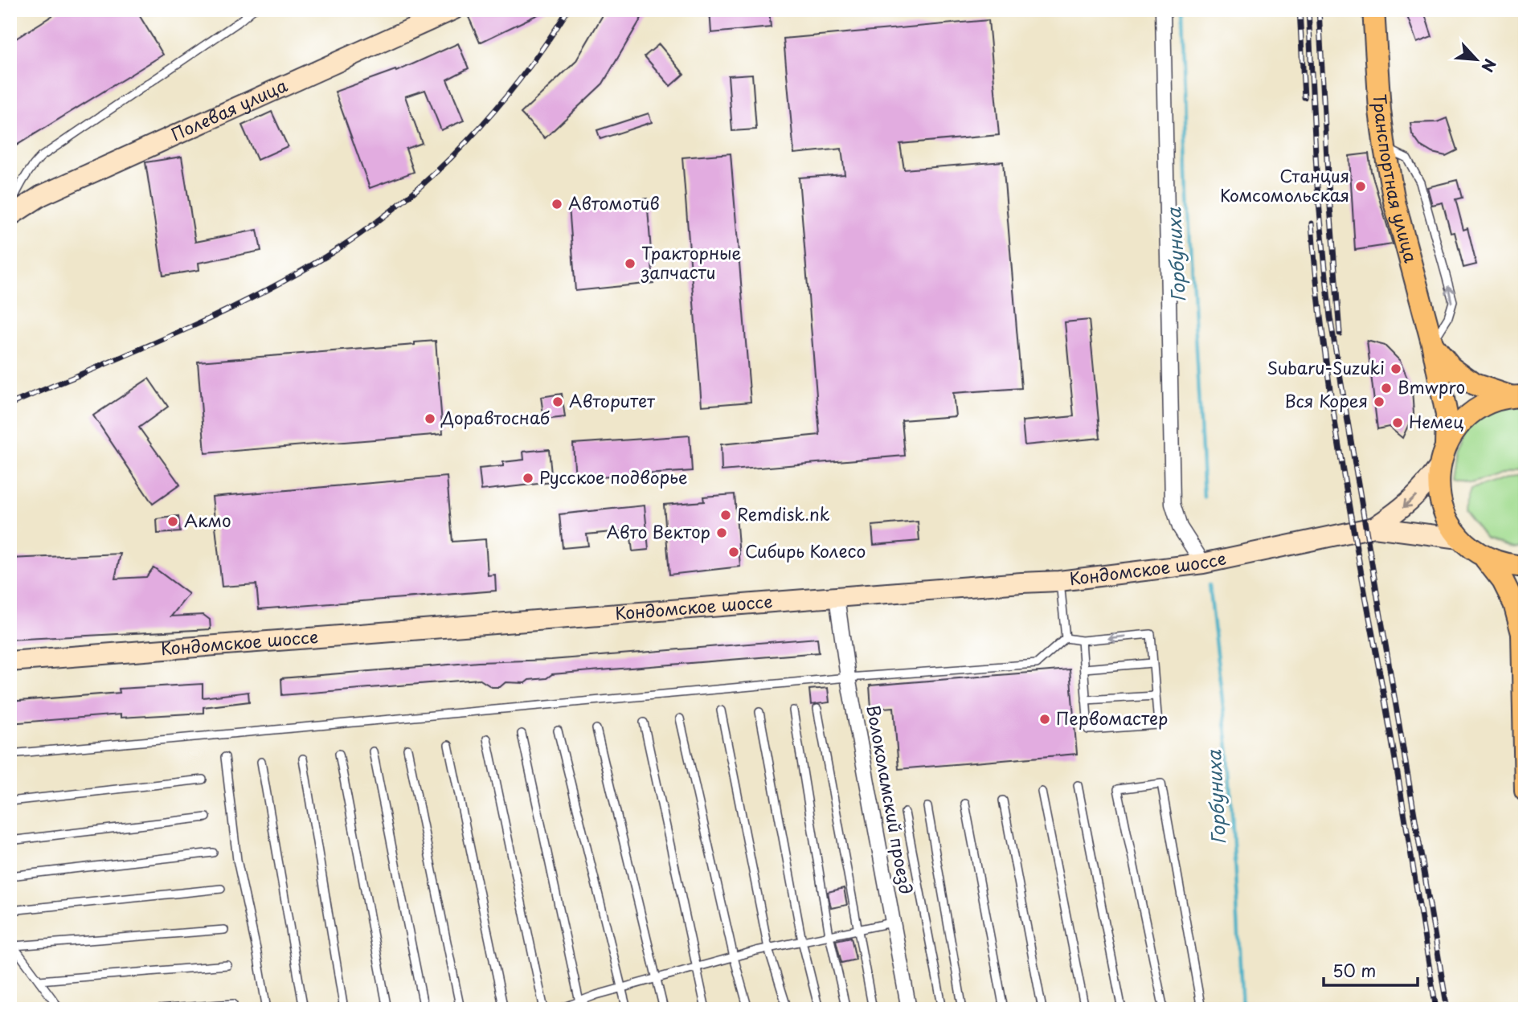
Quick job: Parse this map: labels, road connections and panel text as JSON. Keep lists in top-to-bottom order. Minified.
{"streets":{"main road":["Транспортная улица"],"street":["Полевая улица","Кондомское шоссе","Волоколамский проезд"]},"crossings":[["Кондомское шоссе","Волоколамский проезд"]],"water":["Горбуниха"],"places":["Станция Комсомольская","Автомотив","Тракторные запчасти","Subaru-Suzuki","Bmwpro","Авторитет","Вся Корея","Доравтоснаб","Немец","Русское подворье","Remdisk.nk","Акмо","Авто Вектор","Сибирь Колесо","Первомастер"],"scale_bar":"50 m","north":"bottom right"}
